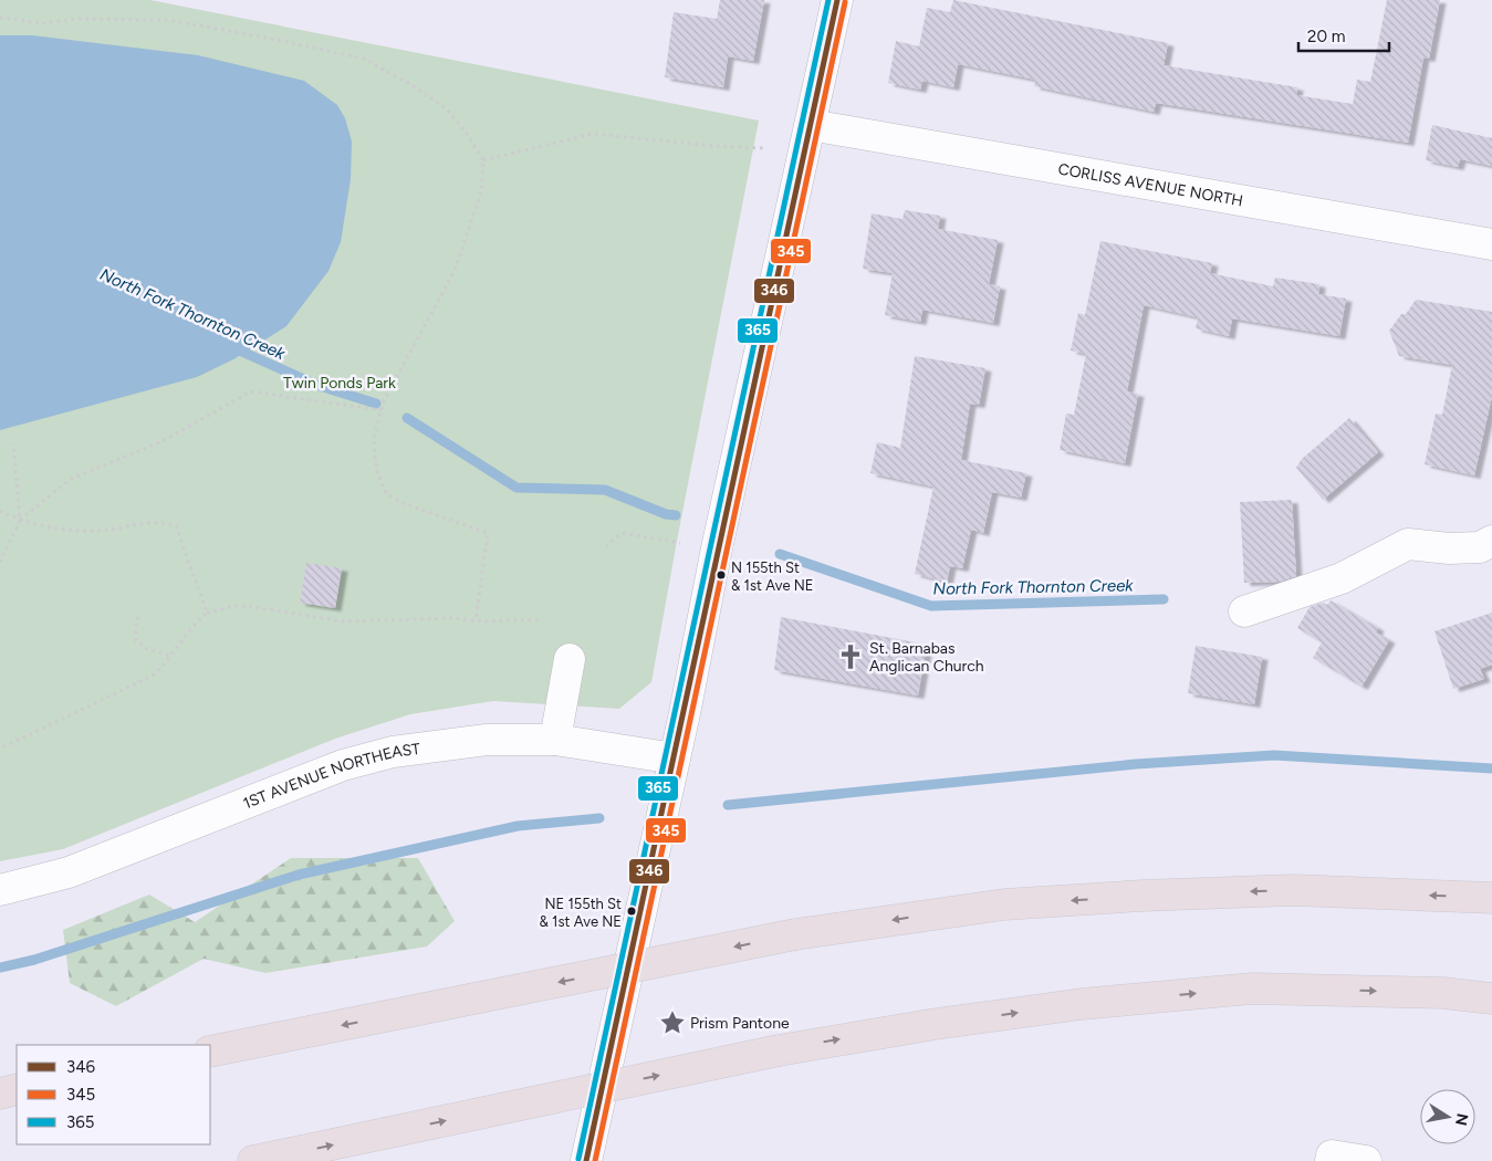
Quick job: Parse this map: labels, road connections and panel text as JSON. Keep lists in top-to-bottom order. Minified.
{"streets":{"street":["CORLISS AVENUE NORTH","1ST AVENUE NORTHEAST"]},"water":["North Fork Thornton Creek"],"parks":["Twin Ponds Park"],"places":{"other":["N 155th St & 1st Ave NE","NE 155th St & 1st Ave NE"],"church":["St. Barnabas Anglican Church"],"place":["Prism Pantone"]},"lines":["transit line 346","transit line 365","transit line 345"],"legend":["346","345","365"],"scale_bar":"20 m","north":"right"}
